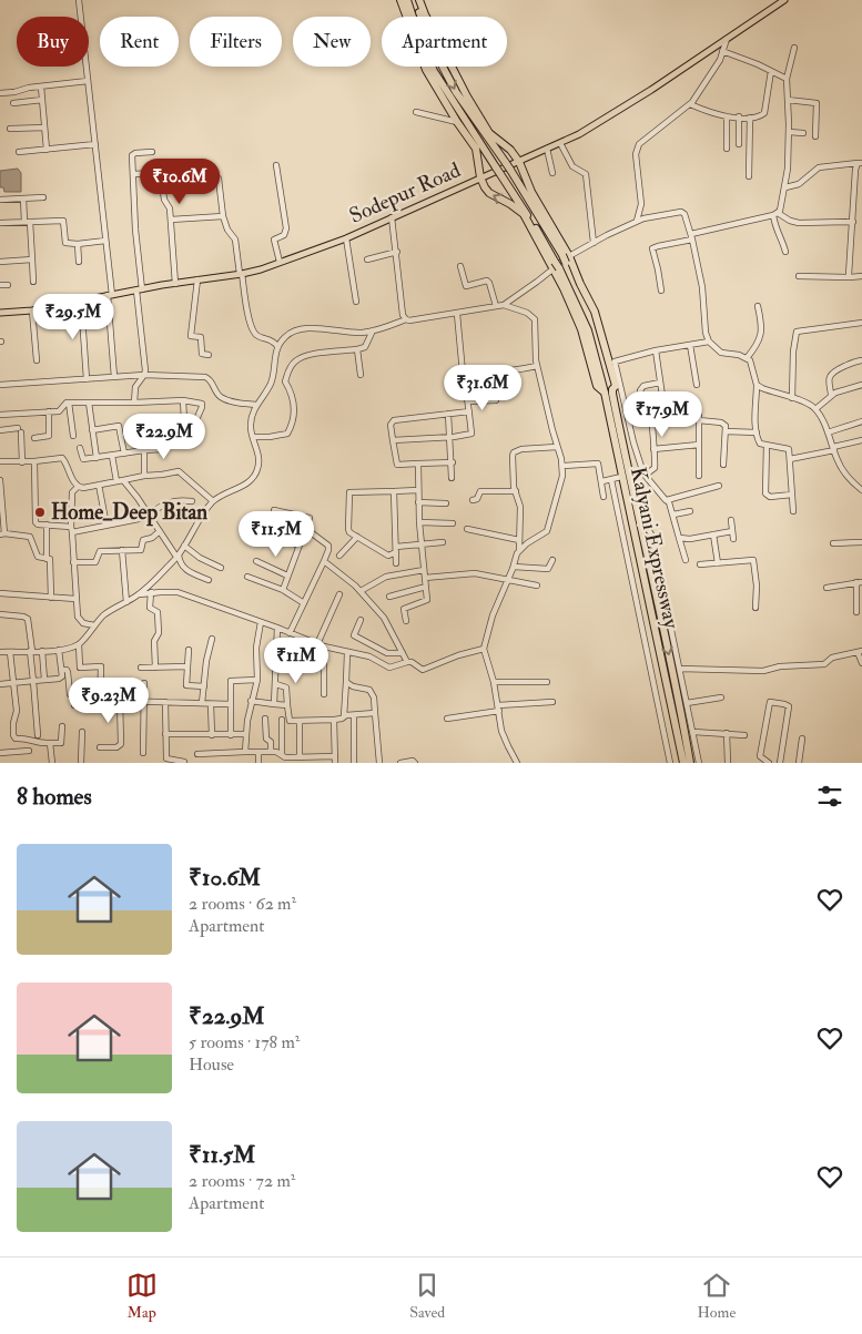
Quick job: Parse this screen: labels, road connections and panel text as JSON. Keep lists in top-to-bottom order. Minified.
{"streets":{"highway":["Kalyani Expressway"],"main road":["Sodepur Road"]},"places":["Home_Deep Bitan"],"page":{"chip":["Buy","Rent","Filters","New","Apartment"],"price":["₹10.6M","₹29.5M","₹31.6M","₹17.9M","₹22.9M","₹11.5M","₹11M","₹9.23M"],"heading":"8 homes","list":[{"name":"₹10.6M","note":"2 rooms · 62 m² · Apartment"},{"name":"₹22.9M","note":"5 rooms · 178 m² · House"},{"name":"₹11.5M","note":"2 rooms · 72 m² · Apartment"}],"tabs":["Map","Saved","Home"]}}
